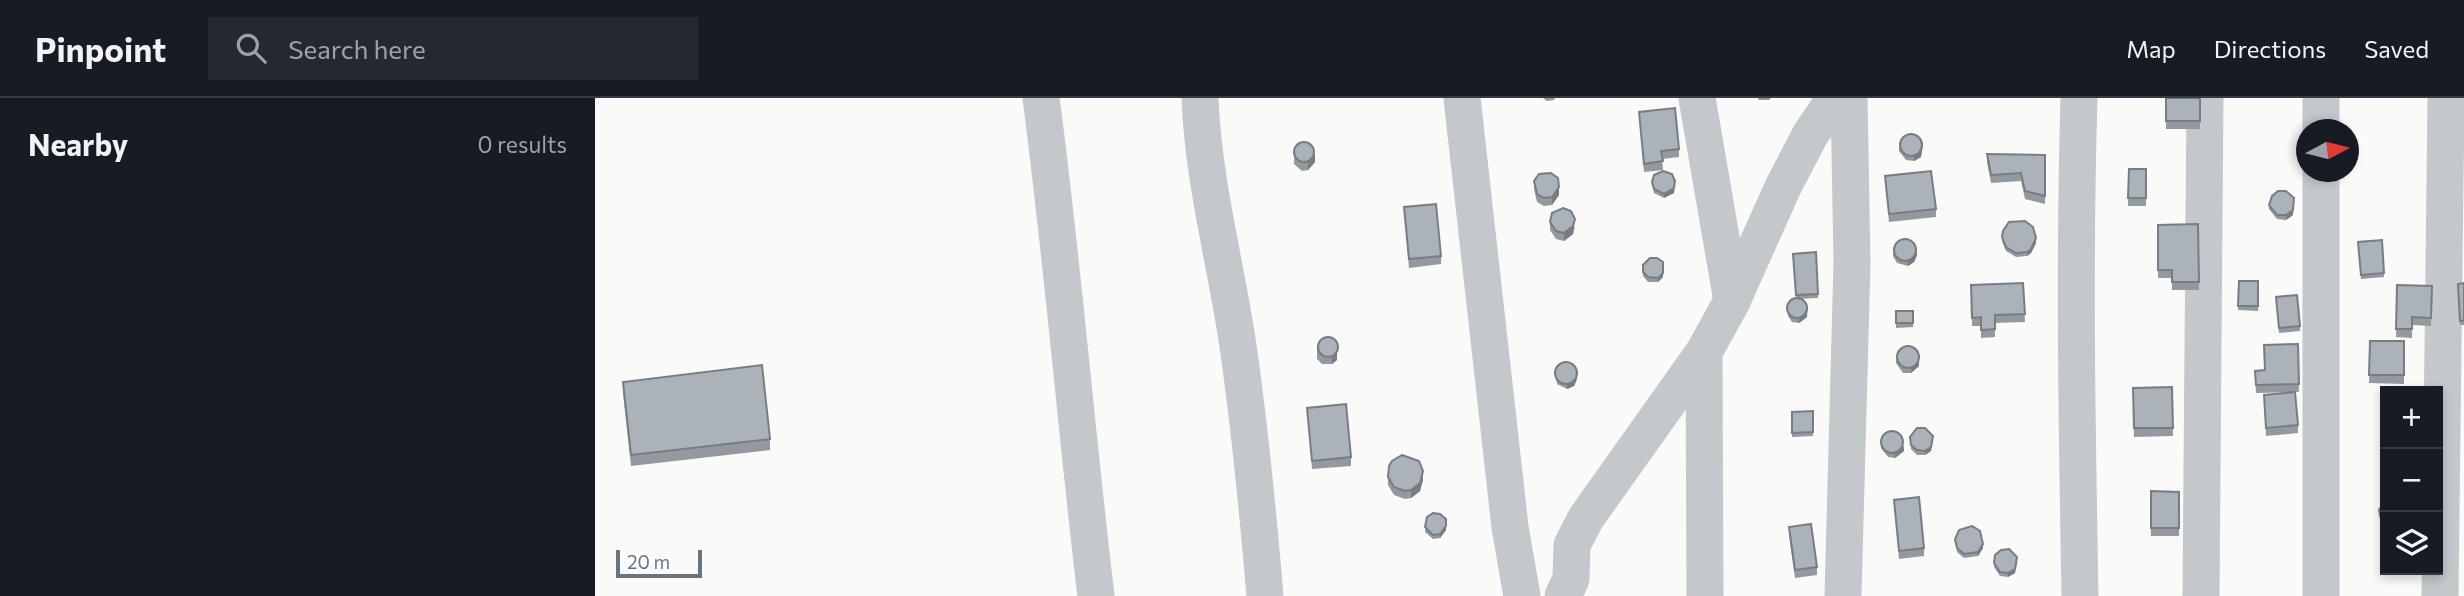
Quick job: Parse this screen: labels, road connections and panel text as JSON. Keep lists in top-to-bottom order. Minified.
{"scale_bar":"20 m","north":"right","page":{"header":"Pinpoint","search":"Search here","nav":["Map","Directions","Saved"],"heading":["Nearby","0 results"],"map_buttons":["+","−"],"scale":"20 m"}}
